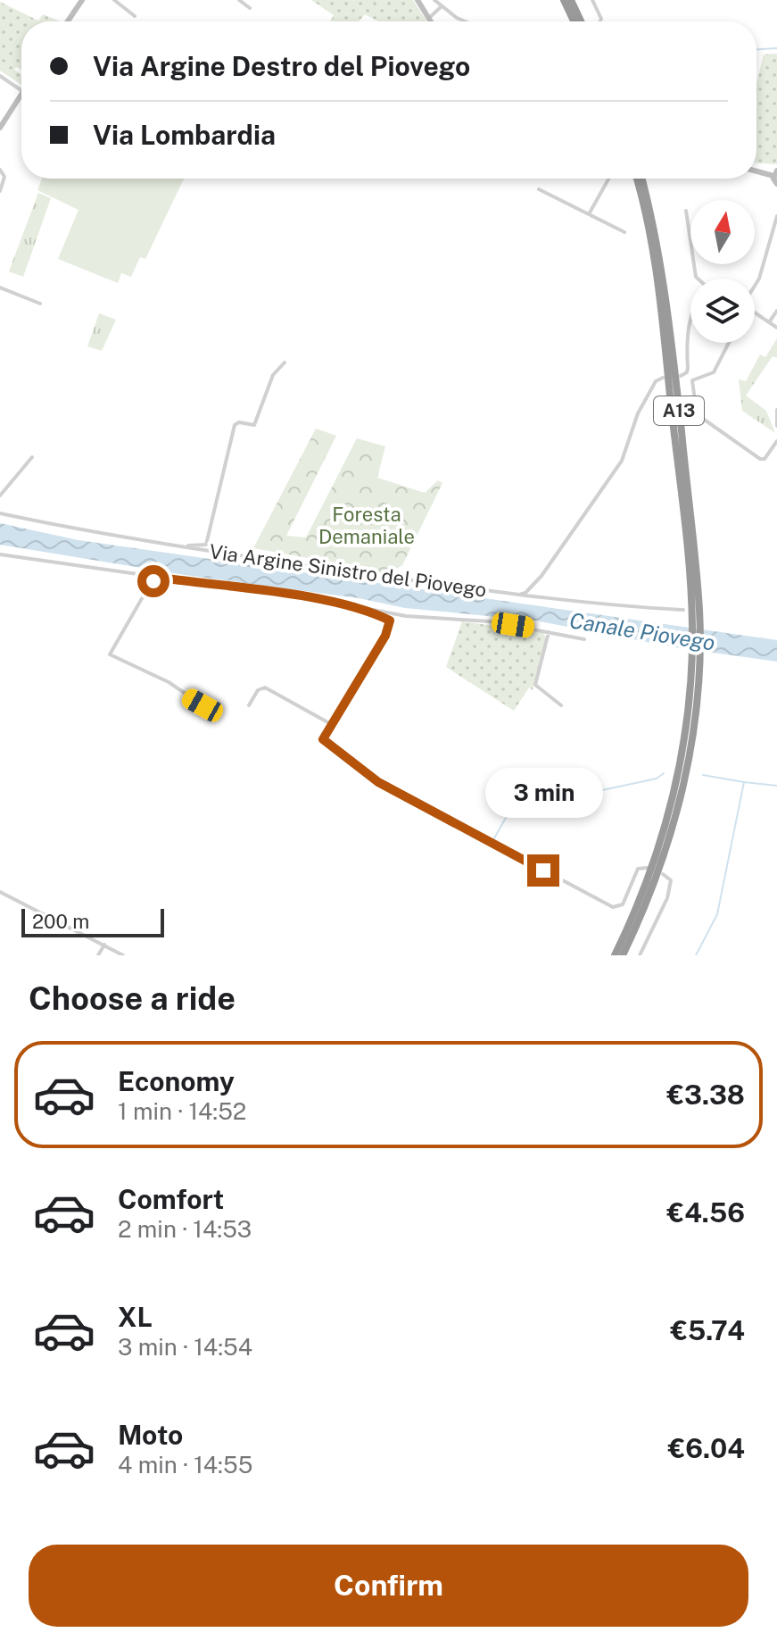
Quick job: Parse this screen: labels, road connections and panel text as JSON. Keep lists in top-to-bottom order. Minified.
{"streets":{"highway":["A13"],"street":["Via Argine Sinistro del Piovego"]},"water":["Canale Piovego"],"parks":["Foresta Demaniale"],"scale_bar":"200 m","north":"top","page":{"banner":["Via Argine Destro del Piovego","Via Lombardia"],"bubble":"3 min","scale":"200 m","heading":"Choose a ride","list":[{"name":"Economy","note":"1 min · 14:52","value":"€3.38"},{"name":"Comfort","note":"2 min · 14:53","value":"€4.56"},{"name":"XL","note":"3 min · 14:54","value":"€5.74"},{"name":"Moto","note":"4 min · 14:55","value":"€6.04"}],"buttons":"Confirm"}}
